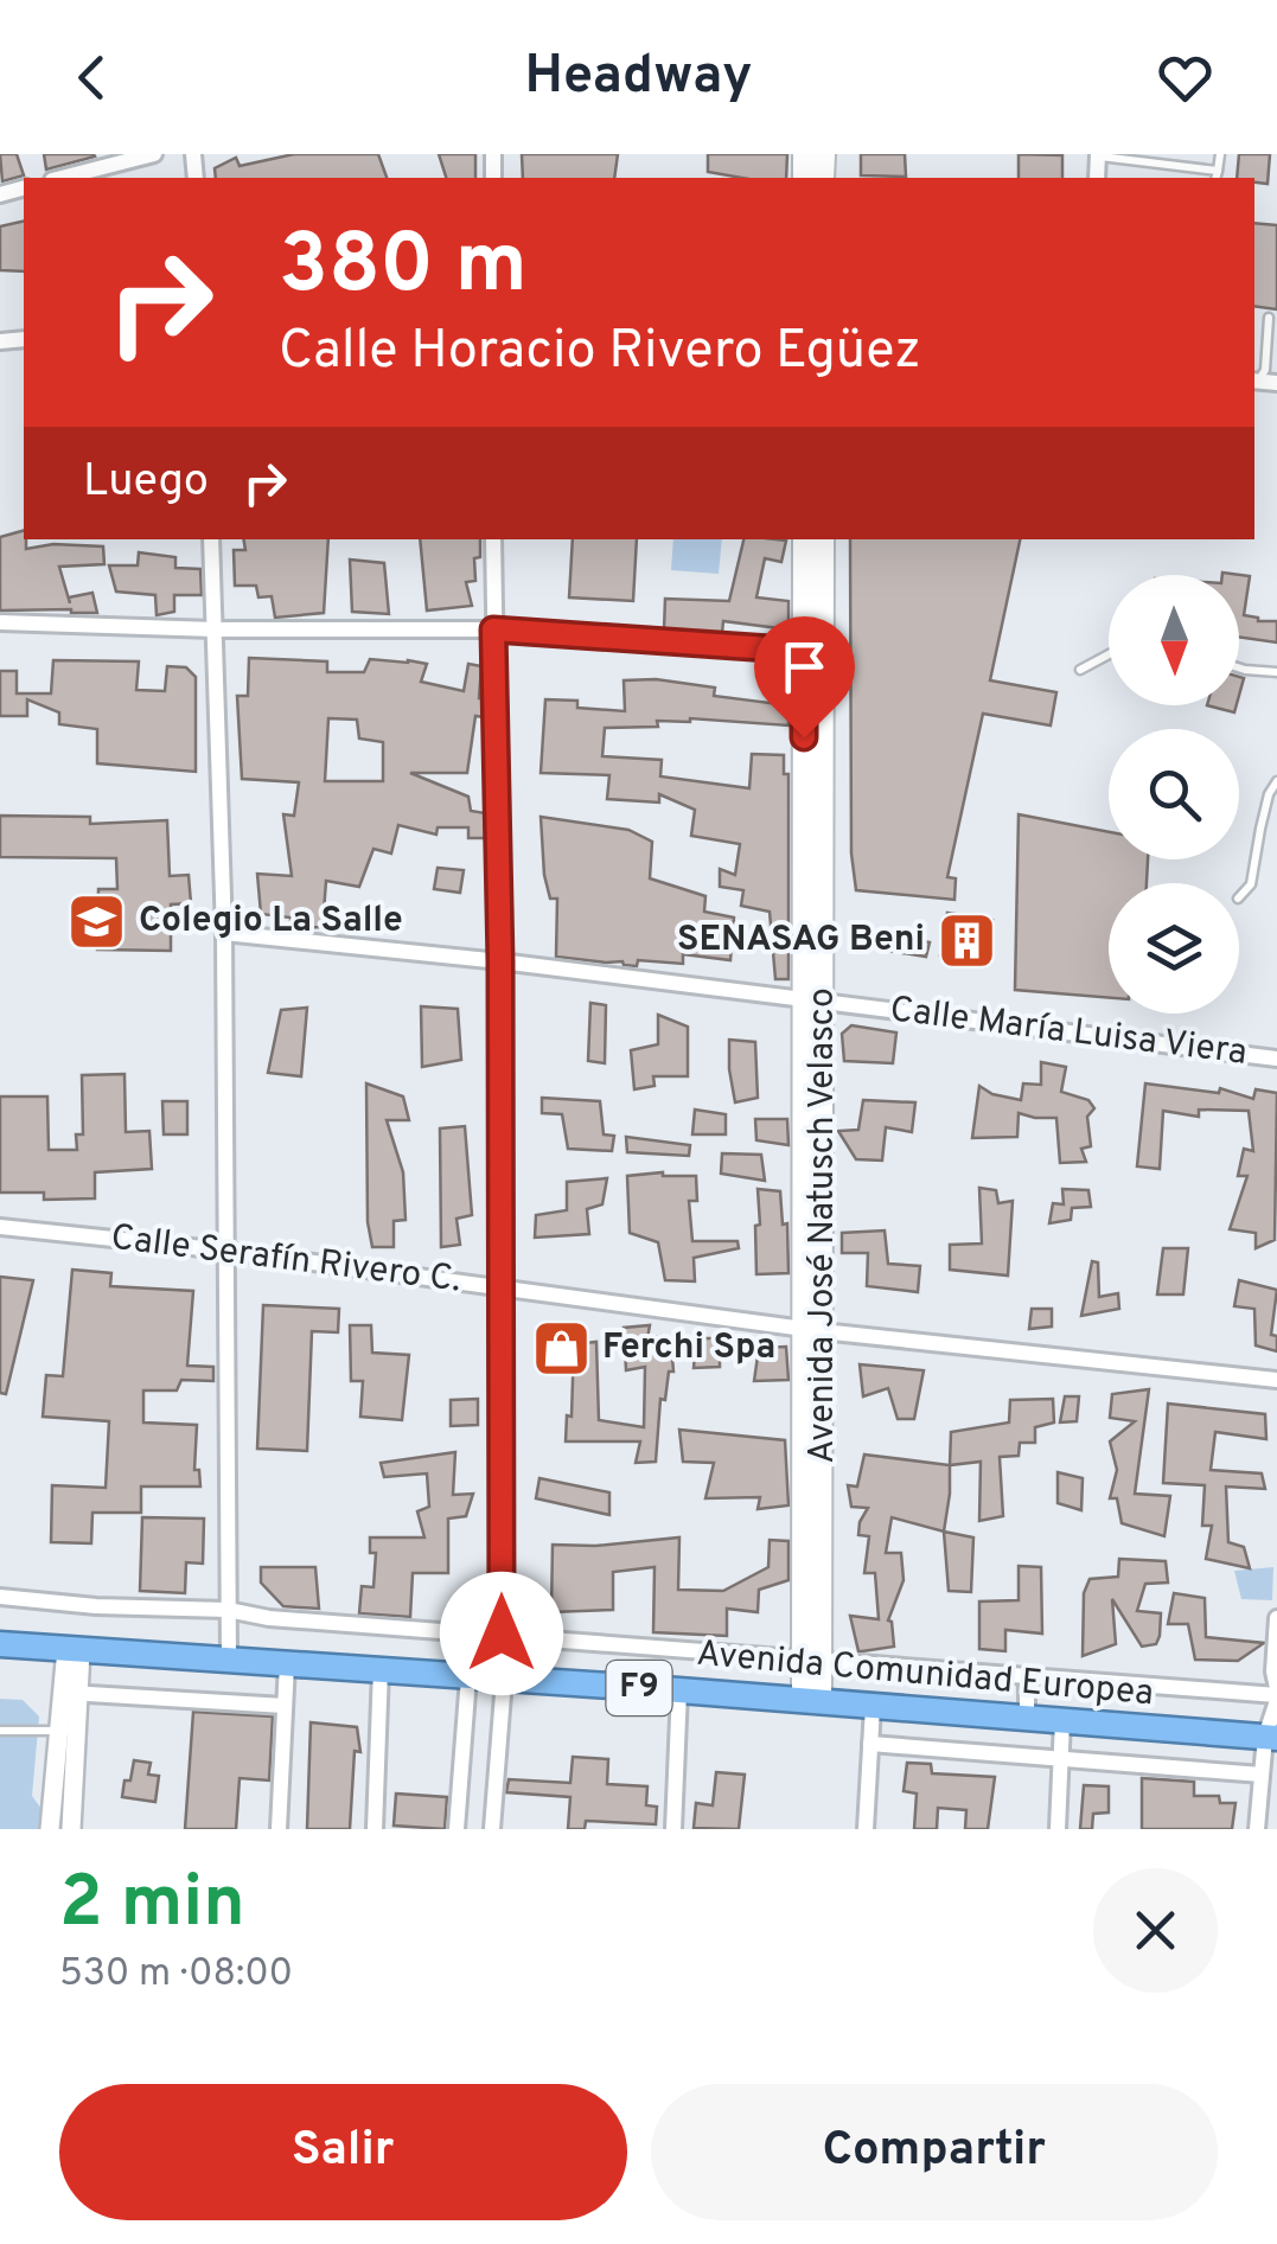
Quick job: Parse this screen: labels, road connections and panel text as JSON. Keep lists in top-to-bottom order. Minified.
{"streets":{"highway":["Avenida Comunidad Europea","F9"],"main road":["Avenida José Natusch Velasco"],"street":["Calle María Luisa Viera","Calle Serafín Rivero C."]},"crossings":[["Calle María Luisa Viera","Avenida José Natusch Velasco"],["Avenida José Natusch Velasco","Calle Serafín Rivero C."],["Avenida José Natusch Velasco","Avenida Comunidad Europea"]],"places":{"school or university":["Colegio La Salle"],"building":["SENASAG Beni"],"shop":["Ferchi Spa"]},"north":"bottom","page":{"header":"Headway","turn":["380 m","Calle Horacio Rivero Egüez"],"then":"Luego","heading":["2 min","530 m · 08:00"],"buttons":["Salir","Compartir"]}}
